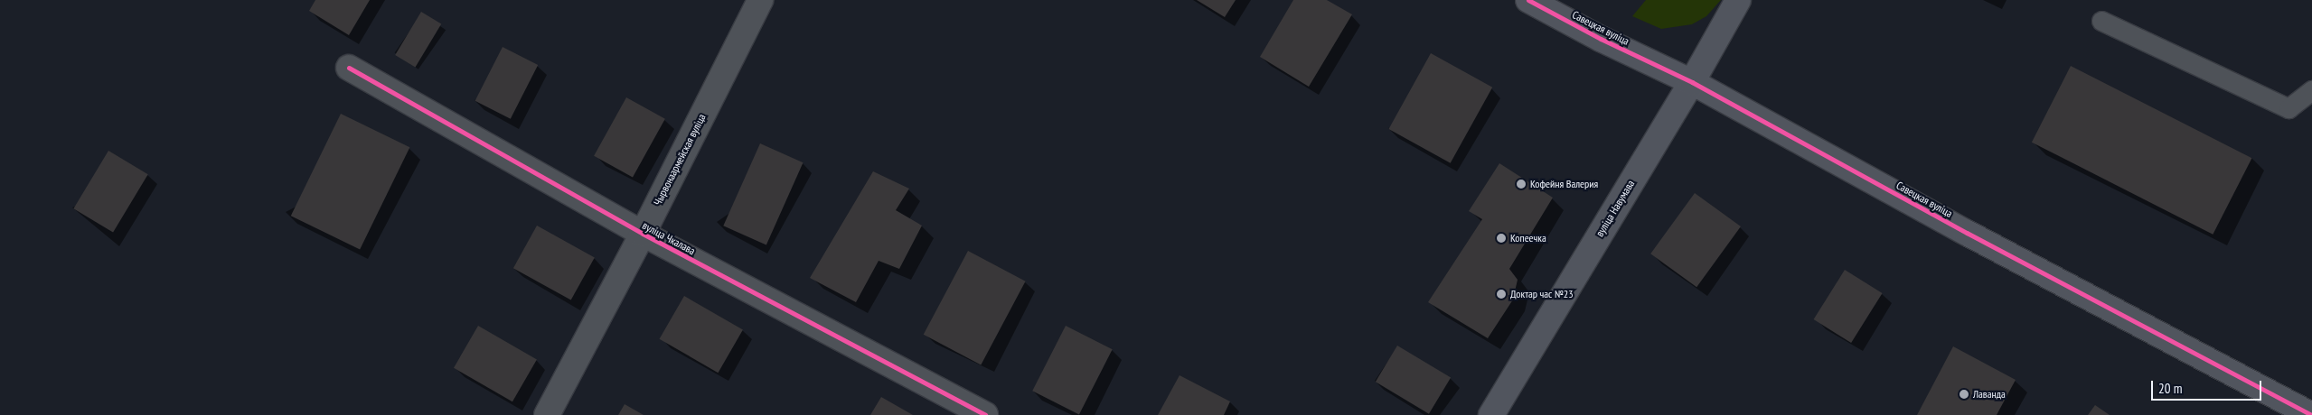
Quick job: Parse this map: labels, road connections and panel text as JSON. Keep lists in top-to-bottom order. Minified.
{"streets":{"street":["Савецкая вуліца","Чырвонаармейская вуліца","вуліца Навумава","вуліца Чкалава"]},"crossings":[["Савецкая вуліца","вуліца Навумава"],["Чырвонаармейская вуліца","вуліца Чкалава"]],"places":["Кофейня Валерия","Копеечка","Доктар час №23","Лаванда"],"scale_bar":"20 m"}
